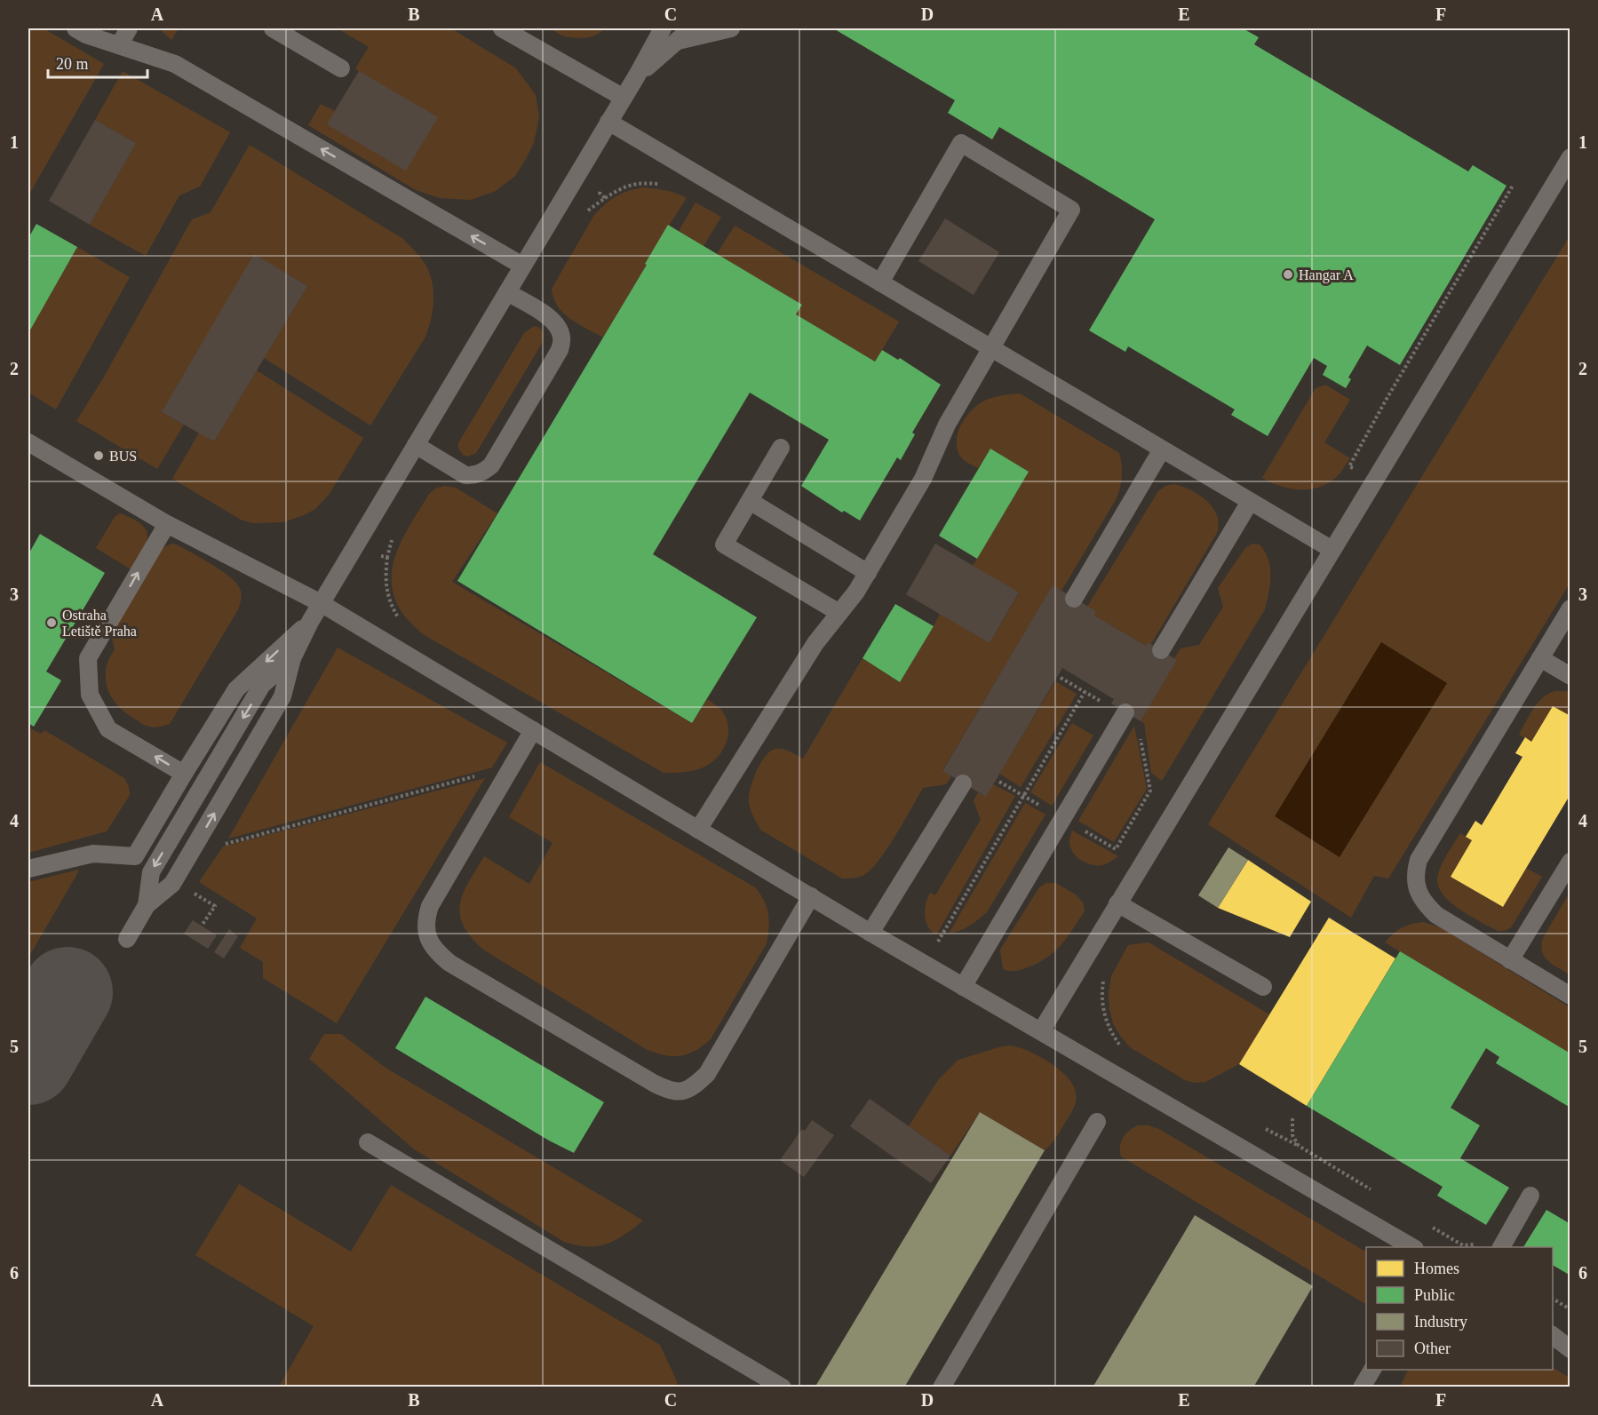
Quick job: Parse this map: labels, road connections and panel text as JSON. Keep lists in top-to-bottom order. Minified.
{"places":["Hangar A","BUS","Ostraha Letiště Praha"],"legend":["Homes","Public","Industry","Other"],"scale_bar":"20 m","grid":{"columns":["A","B","C","D","E","F"],"rows":["1","2","3","4","5","6"]}}
